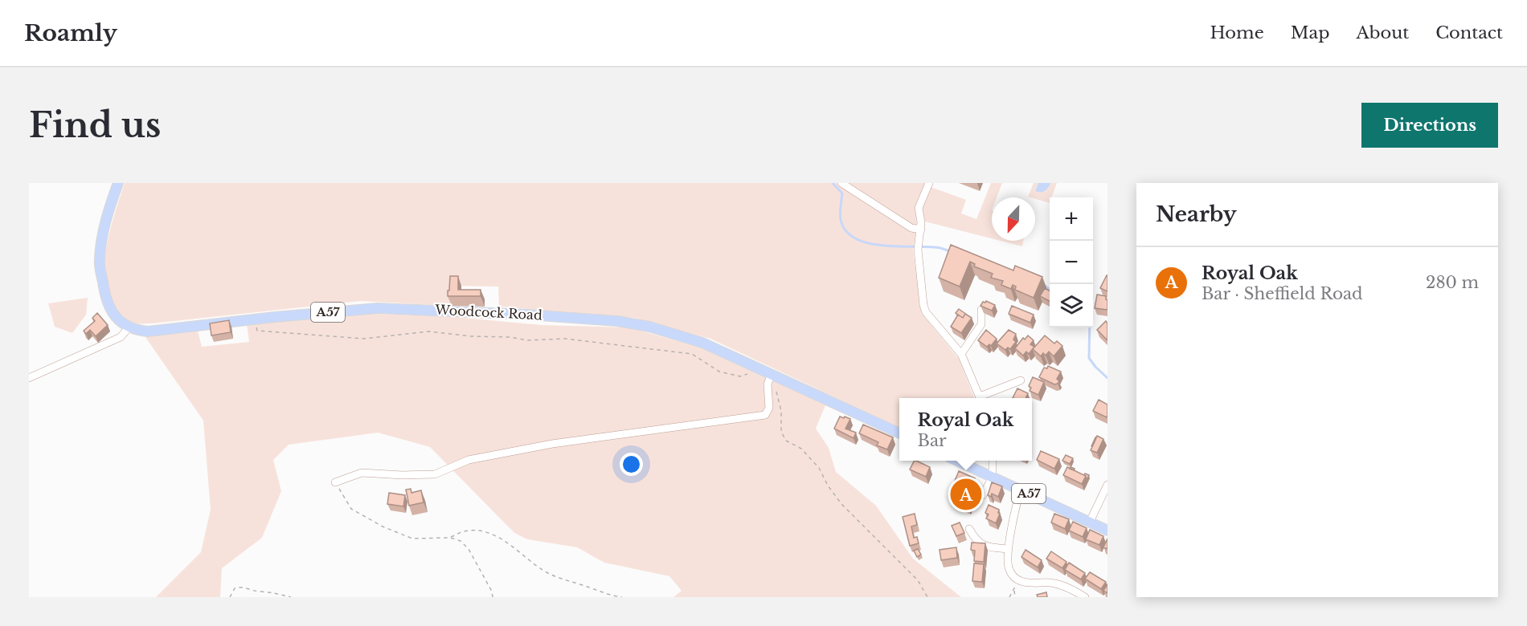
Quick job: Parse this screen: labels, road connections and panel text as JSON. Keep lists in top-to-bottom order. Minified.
{"streets":{"main road":["A57","Woodcock Road"]},"north":"bottom","page":{"header":"Roamly","nav":["Home","Map","About","Contact"],"buttons":"Directions","title":"Find us","heading":"Nearby","map_buttons":["+","−"],"list":[{"mark":"A","name":"Royal Oak","note":"Bar · Sheffield Road","value":"280 m"}],"popup":["Royal Oak","Bar"],"pins":"A"}}
